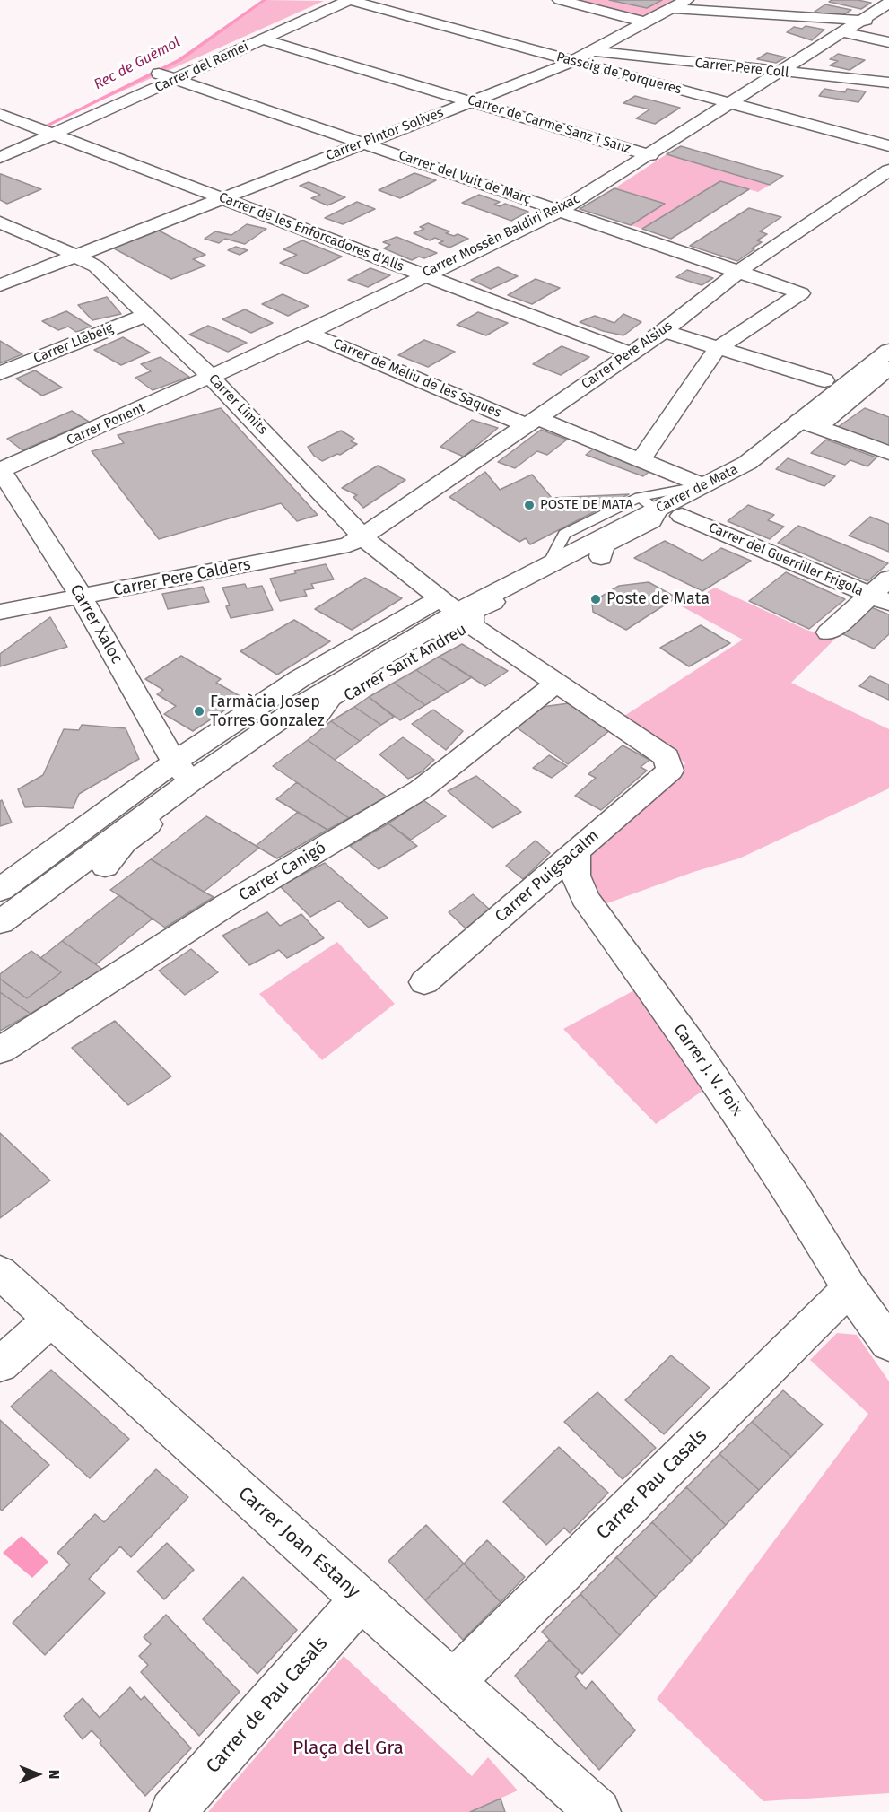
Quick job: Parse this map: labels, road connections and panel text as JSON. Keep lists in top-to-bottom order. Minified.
{"streets":{"street":["Carrer del Remei","Carrer Pere Coll","Passeig de Porqueres","Carrer de Carme Sanz i Sanz","Carrer Pintor Solives","Carrer del Vuit de Març","Carrer de les Enforcadores d'Alls","Carrer Mossèn Baldiri Reixac","Carrer Llebeig","Carrer Pere Alsius","Carrer de Meliu de les Saques","Carrer Límits","Carrer Ponent","Carrer de Mata","Carrer del Guerriller Frigola","Carrer Pere Calders","Carrer Xaloc","Carrer Sant Andreu","Carrer Canigó","Carrer Puigsacalm","Carrer J. V. Foix","Carrer Pau Casals","Carrer Joan Estany","Carrer de Pau Casals"]},"crossings":[["Carrer del Remei","Passeig de Porqueres"],["Carrer del Remei","Carrer de Carme Sanz i Sanz"],["Carrer del Remei","Carrer del Vuit de Març"],["Carrer del Remei","Carrer de les Enforcadores d'Alls"],["Carrer Pere Coll","Passeig de Porqueres"],["Carrer Pere Coll","Carrer Pintor Solives"],["Carrer Pere Coll","Carrer Mossèn Baldiri Reixac"],["Passeig de Porqueres","Carrer Pintor Solives"],["Passeig de Porqueres","Carrer Mossèn Baldiri Reixac"],["Carrer de Carme Sanz i Sanz","Carrer Pintor Solives"],["Carrer de Carme Sanz i Sanz","Carrer Mossèn Baldiri Reixac"],["Carrer Pintor Solives","Carrer del Vuit de Març"],["Carrer Pintor Solives","Carrer de les Enforcadores d'Alls"],["Carrer Pintor Solives","Carrer Límits"],["Carrer del Vuit de Març","Carrer Mossèn Baldiri Reixac"],["Carrer del Vuit de Març","Carrer Pere Alsius"],["Carrer de les Enforcadores d'Alls","Carrer Mossèn Baldiri Reixac"],["Carrer de les Enforcadores d'Alls","Carrer Pere Alsius"],["Carrer Mossèn Baldiri Reixac","Carrer de Meliu de les Saques"],["Carrer Mossèn Baldiri Reixac","Carrer Límits"],["Carrer Mossèn Baldiri Reixac","Carrer Ponent"],["Carrer Llebeig","Carrer Límits"],["Carrer Pere Alsius","Carrer de Meliu de les Saques"],["Carrer Pere Alsius","Carrer Límits"],["Carrer Pere Alsius","Carrer Pere Calders"],["Carrer de Meliu de les Saques","Carrer de Mata"],["Carrer Límits","Carrer Ponent"],["Carrer Límits","Carrer de Mata"],["Carrer Límits","Carrer Pere Calders"],["Carrer Límits","Carrer Sant Andreu"],["Carrer Límits","Carrer Canigó"],["Carrer Límits","Carrer Puigsacalm"],["Carrer Ponent","Carrer Xaloc"],["Carrer de Mata","Carrer Sant Andreu"],["Carrer del Guerriller Frigola","Carrer Sant Andreu"],["Carrer Pere Calders","Carrer Xaloc"],["Carrer Puigsacalm","Carrer J. V. Foix"],["Carrer J. V. Foix","Carrer Pau Casals"],["Carrer Pau Casals","Carrer Joan Estany"],["Carrer Joan Estany","Carrer de Pau Casals"]],"water":["Rec de Guèmol"],"parks":["Plaça del Gra"],"places":["POSTE DE MATA","Poste de Mata","Farmàcia Josep Torres Gonzalez"],"north":"right"}
